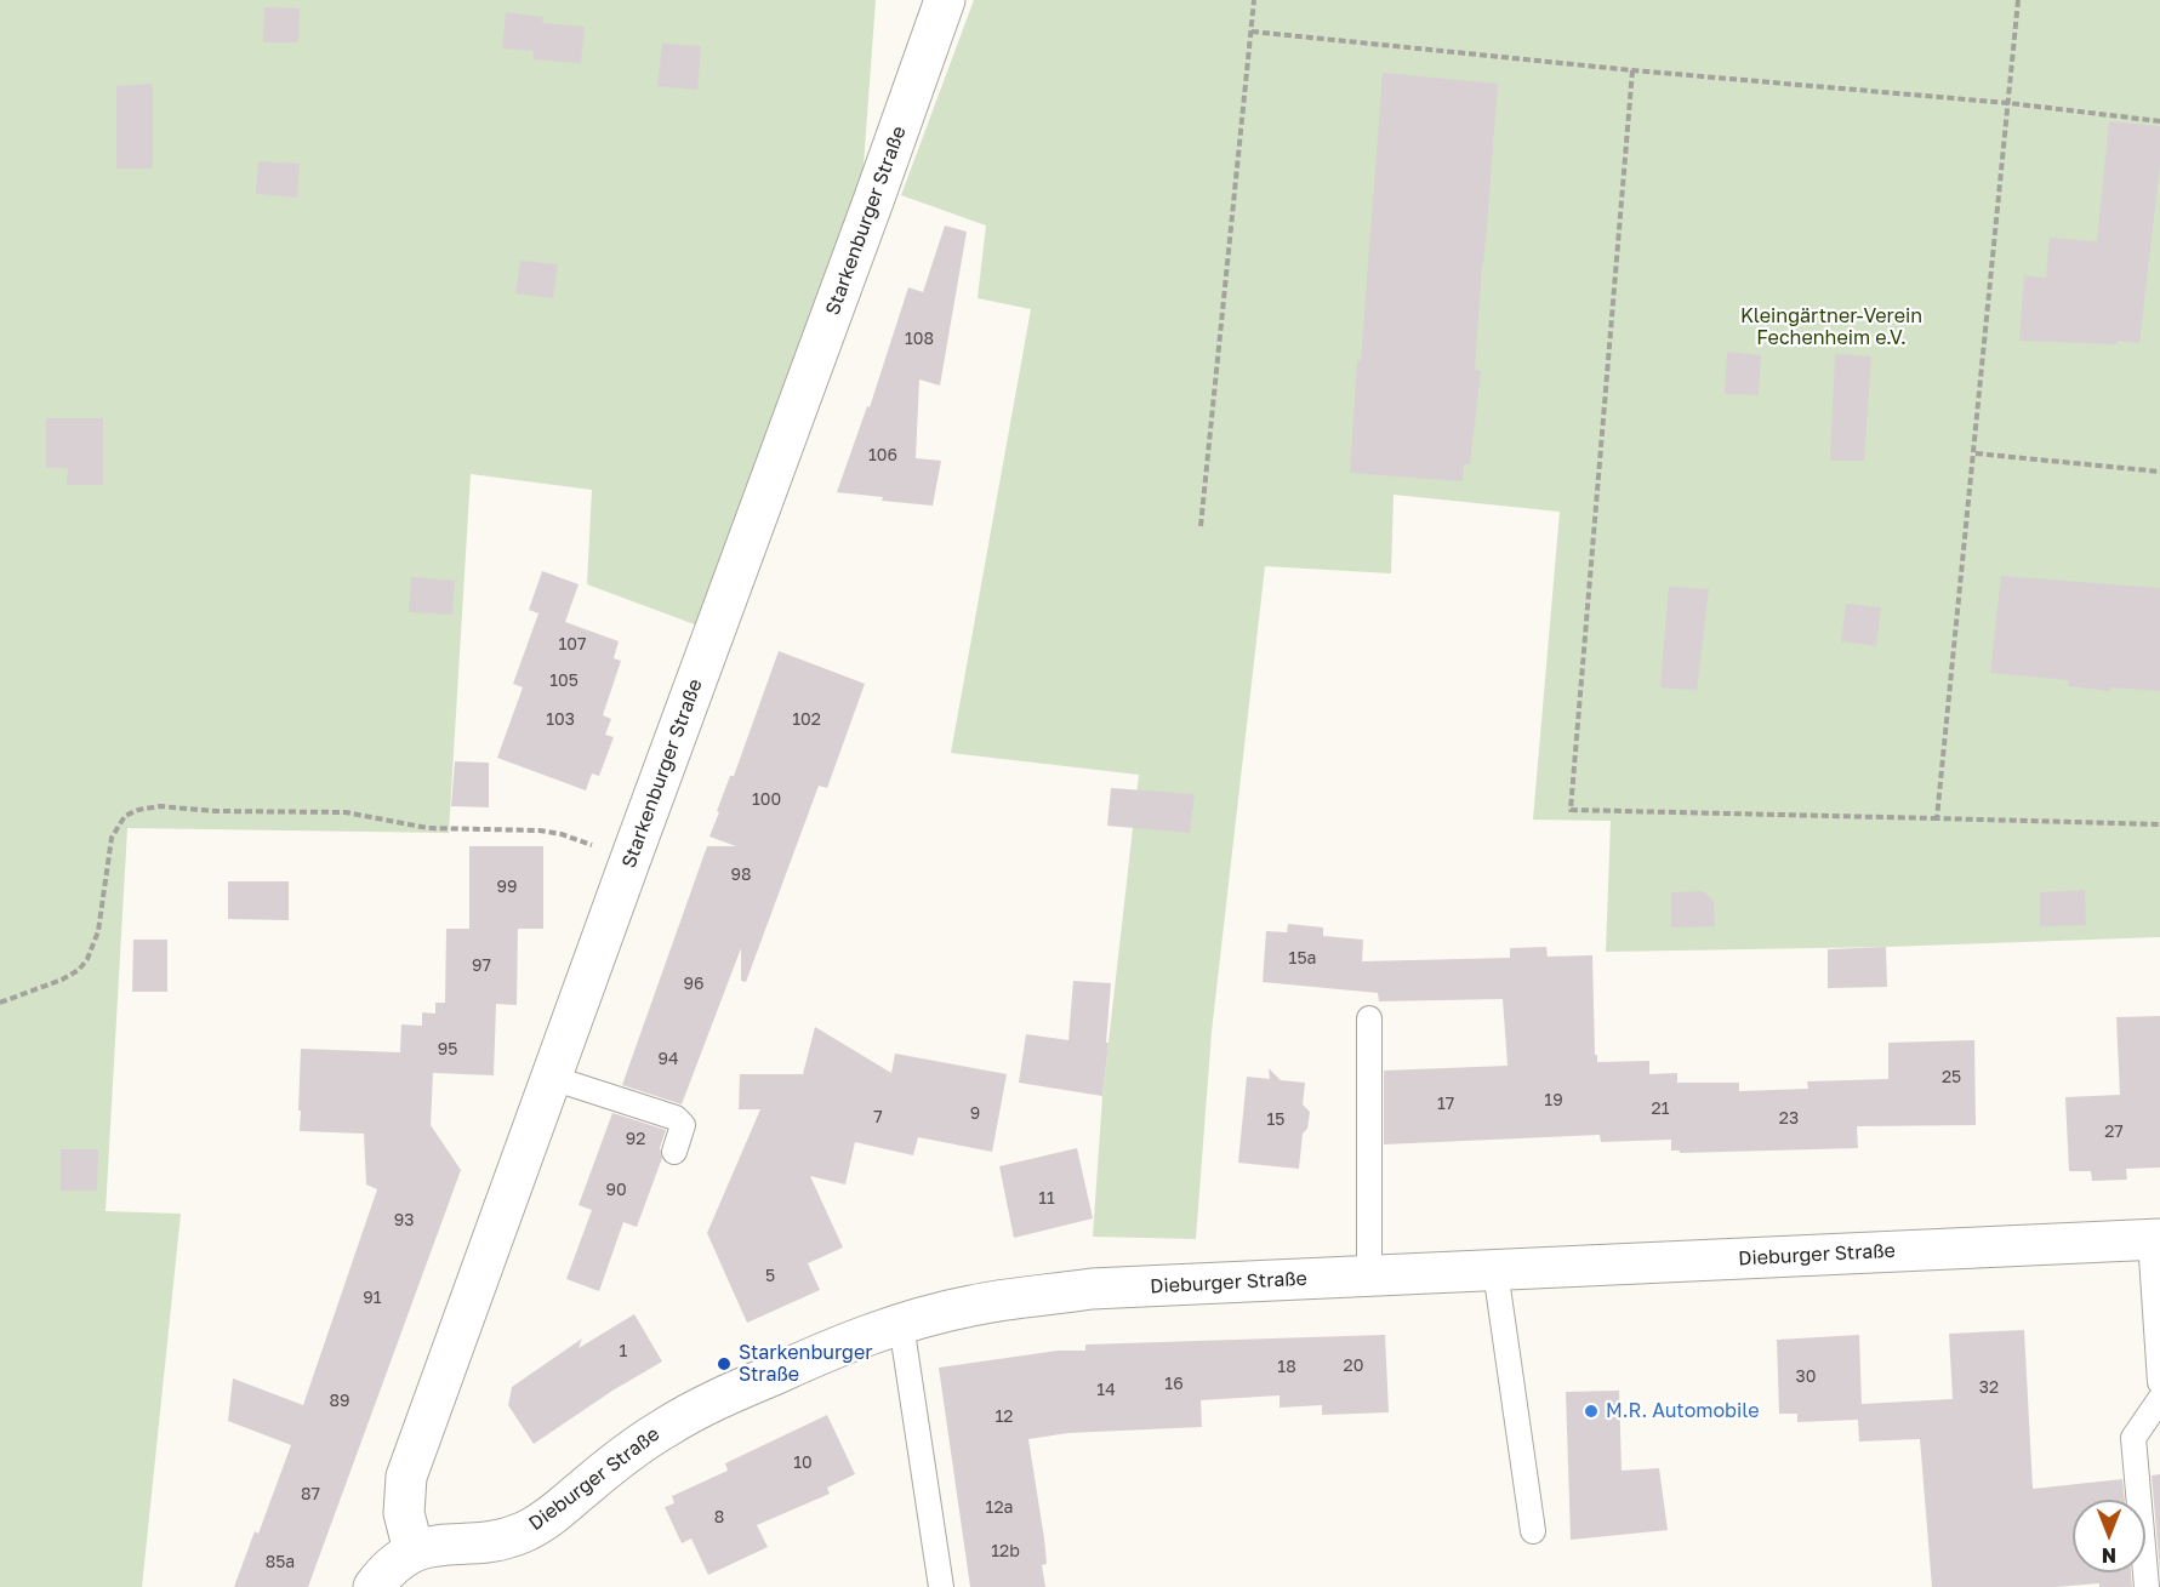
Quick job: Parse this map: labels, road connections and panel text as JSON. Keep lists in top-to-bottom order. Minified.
{"streets":{"street":["Starkenburger Straße","Dieburger Straße"]},"crossings":[["Starkenburger Straße","Dieburger Straße"]],"parks":["Kleingärtner-Verein Fechenheim e.V."],"places":["Starkenburger Straße","M.R. Automobile"],"house_numbers":["108","106","107","105","103","102","100","98","99","15a","97","96","95","94","25","19","17","21","9","7","23","15","27","92","90","11","93","5","91","1","20","18","30","16","32","14","89","12","10","87","12a","8","12b","85a"],"north":"bottom"}
